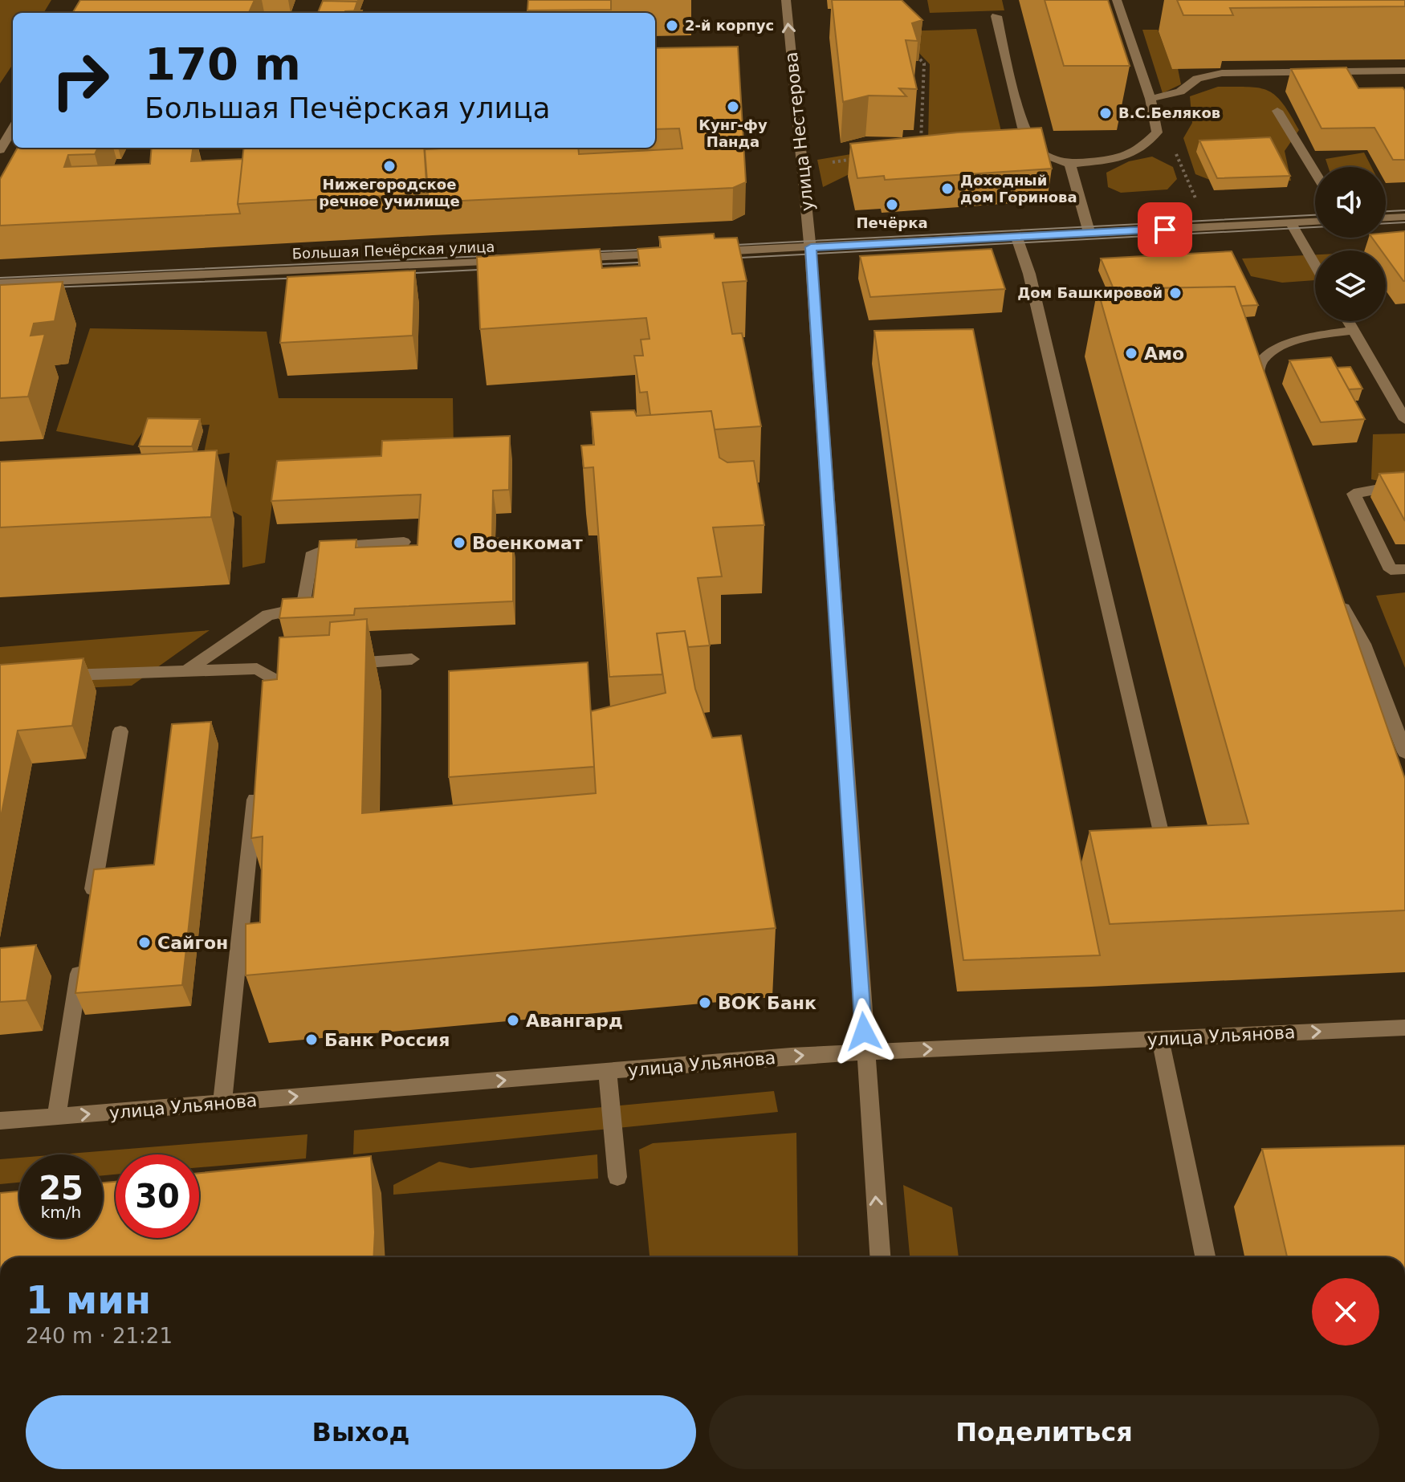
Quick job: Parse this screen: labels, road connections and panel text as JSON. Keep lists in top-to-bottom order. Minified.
{"streets":{"street":["улица Нестерова","Большая Печёрская улица","улица Ульянова"]},"crossings":[["улица Нестерова","улица Ульянова"]],"one_way":["улица Нестерова","улица Ульянова"],"places":["2-й корпус","Кунг-фу Панда","В.С.Беляков","Нижегородское речное училище","Доходный дом Горинова","Печёрка","Дом Башкировой","Амо","Военкомат","Сайгон","ВОК Банк","Авангард","Банк Россия"],"page":{"turn":["170 m","Большая Печёрская улица"],"speed":"25 km/h","limit":"30","heading":["1 мин","240 m · 21:21"],"buttons":["Выход","Поделиться"]}}
